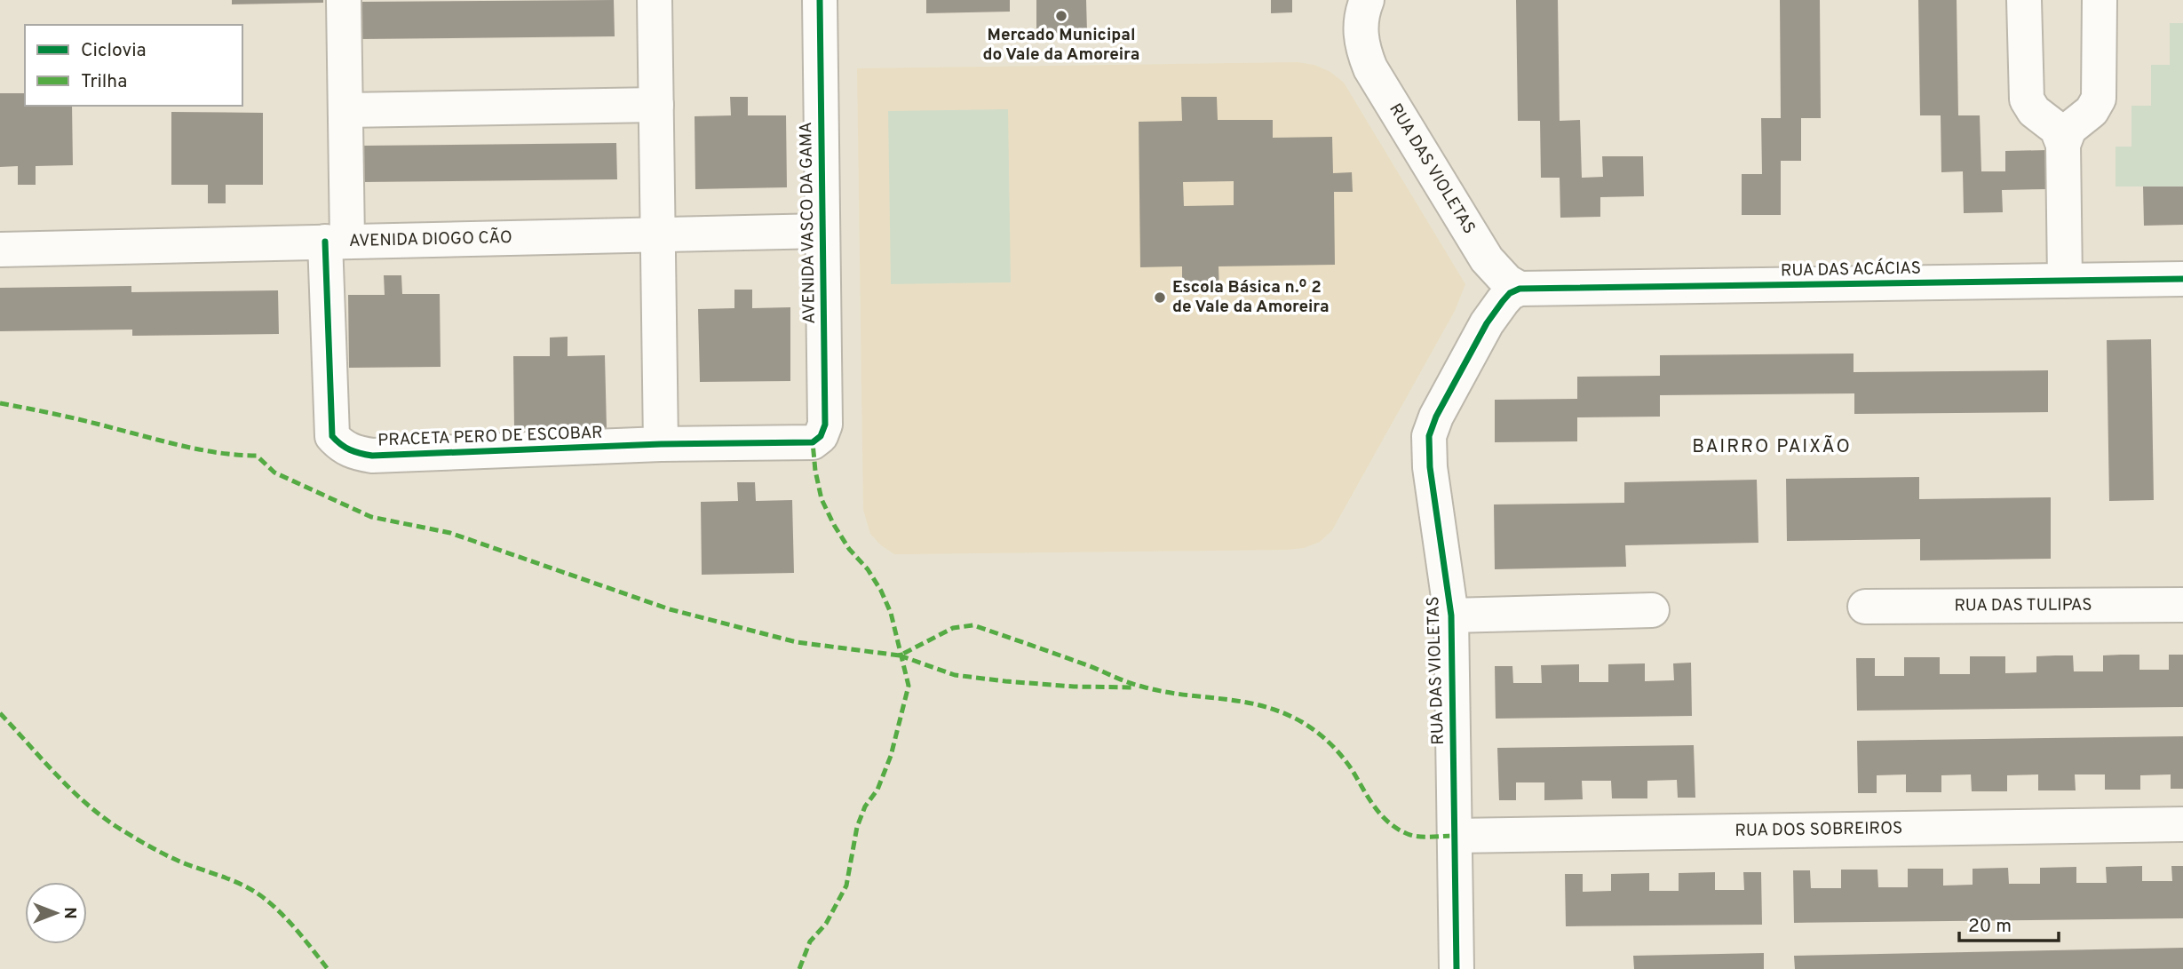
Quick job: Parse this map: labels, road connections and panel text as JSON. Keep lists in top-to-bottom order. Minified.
{"streets":{"street":["RUA DAS VIOLETAS","AVENIDA VASCO DA GAMA","AVENIDA DIOGO CÃO","RUA DAS ACÁCIAS","PRACETA PERO DE ESCOBAR","RUA DAS TULIPAS","RUA DOS SOBREIROS"]},"crossings":[["RUA DAS VIOLETAS","RUA DAS ACÁCIAS"],["RUA DAS VIOLETAS","RUA DOS SOBREIROS"],["AVENIDA VASCO DA GAMA","AVENIDA DIOGO CÃO"],["AVENIDA VASCO DA GAMA","PRACETA PERO DE ESCOBAR"],["AVENIDA DIOGO CÃO","PRACETA PERO DE ESCOBAR"]],"districts":["BAIRRO PAIXÃO"],"places":["Mercado Municipal do Vale da Amoreira","Escola Básica n.º 2 de Vale da Amoreira"],"legend":["Ciclovia","Trilha"],"scale_bar":"20 m","north":"right"}
